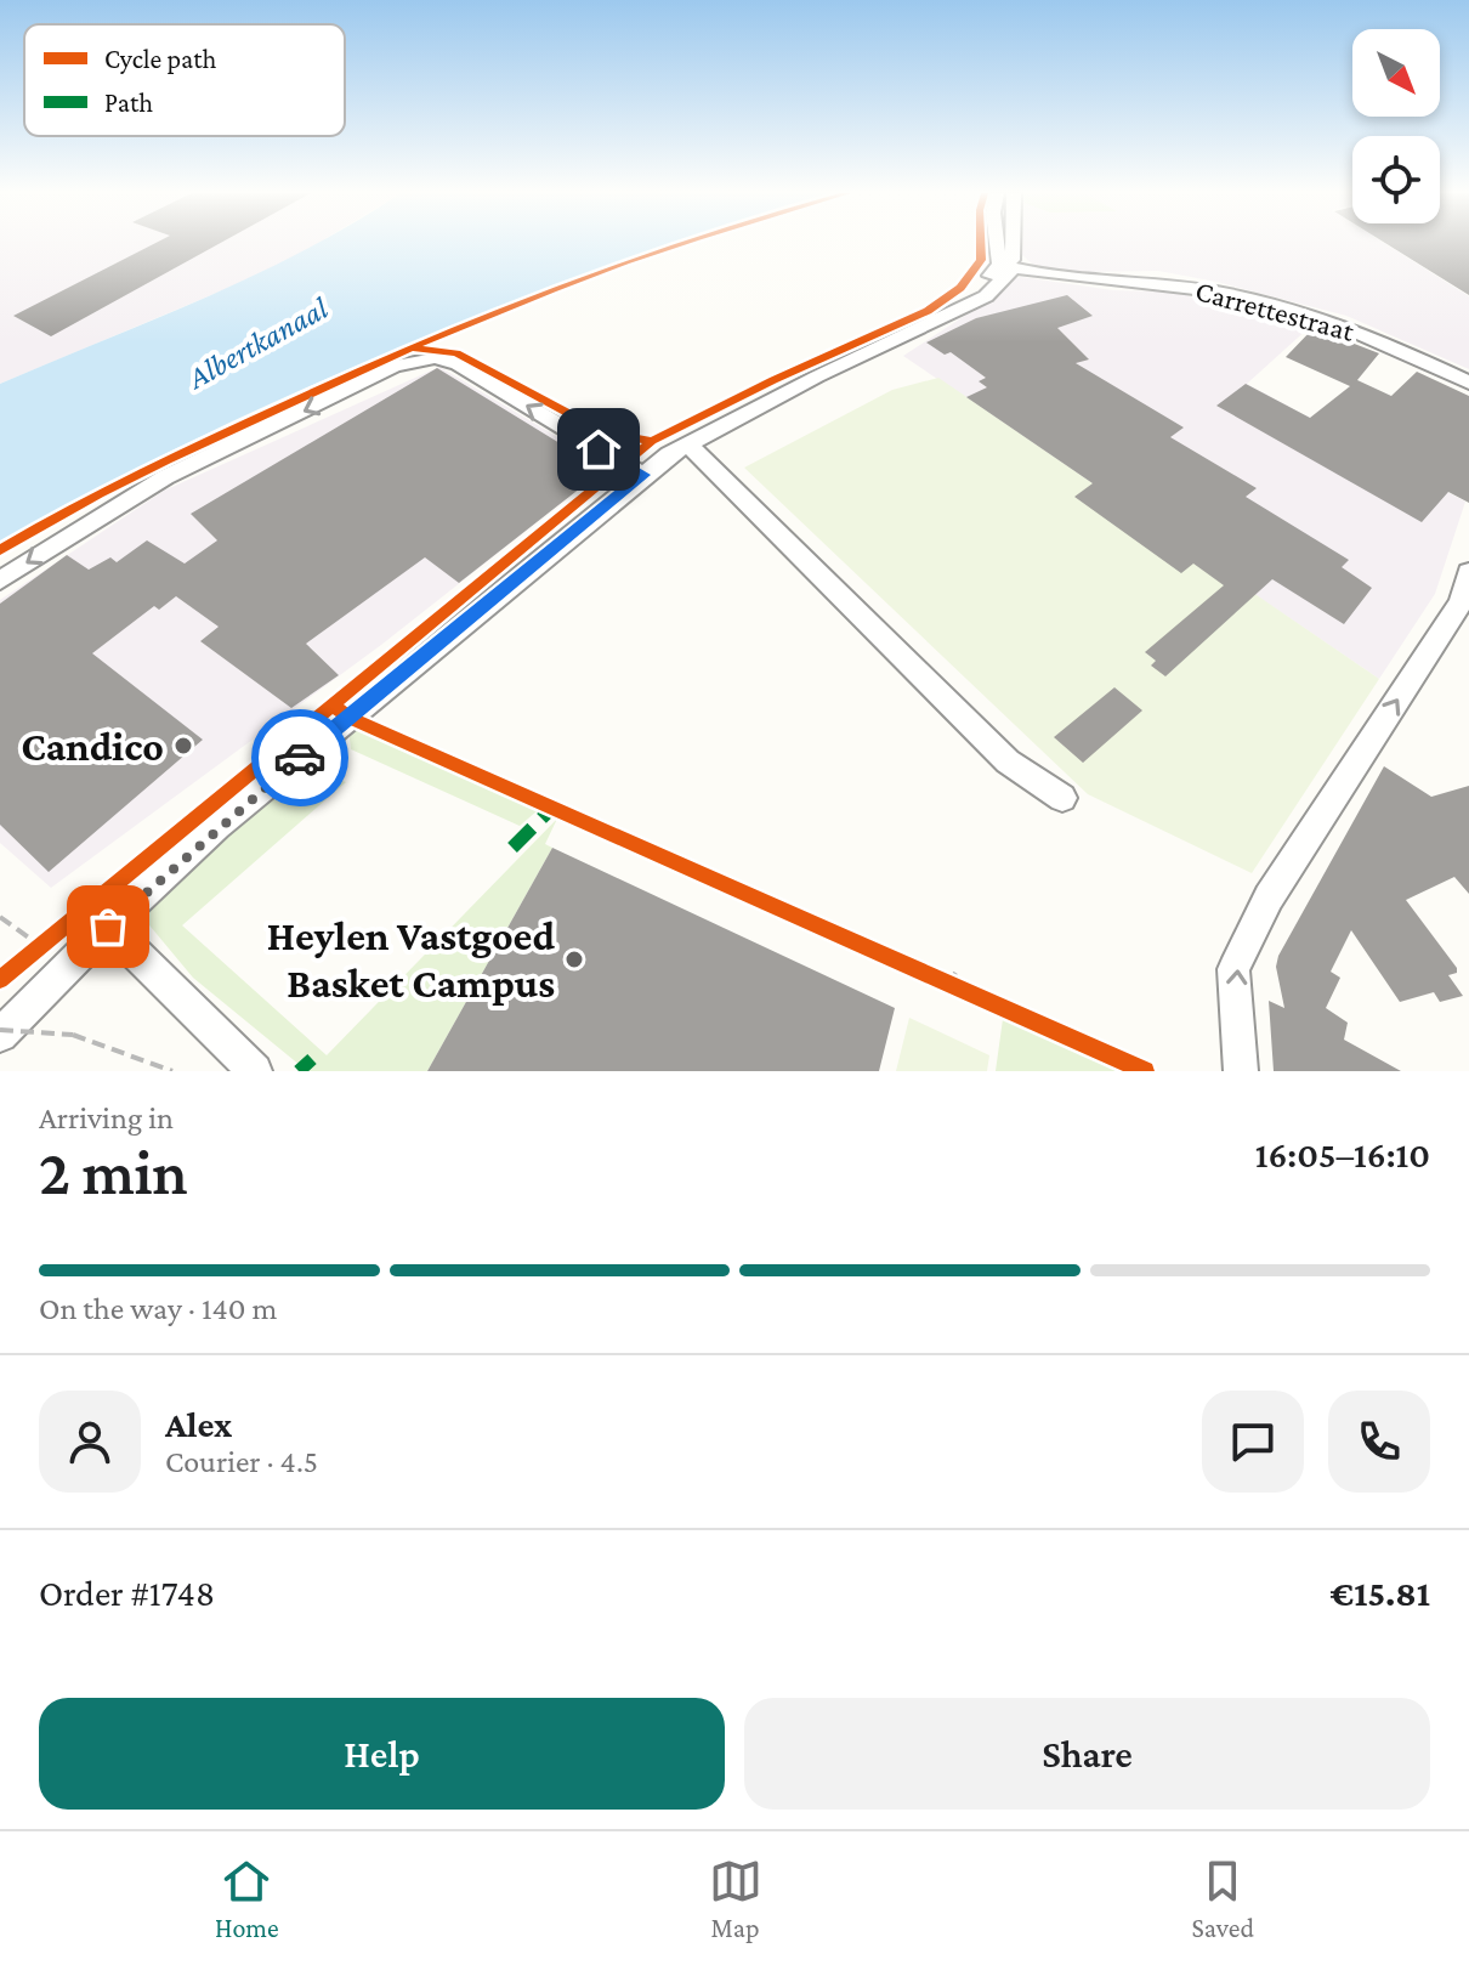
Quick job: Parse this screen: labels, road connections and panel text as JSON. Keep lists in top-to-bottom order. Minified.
{"streets":{"street":["Carrettestraat"]},"water":["Albertkanaal"],"places":["Candico","Heylen Vastgoed Basket Campus"],"legend":["Cycle path","Path"],"north":"bottom right","page":{"heading":["2 min","Arriving in","16:05–16:10"],"panel":["Alex","Courier · 4.5","Order #1748","€15.81"],"bar":"On the way · 140 m","buttons":["Help","Share"],"tabs":["Home","Map","Saved"]}}
